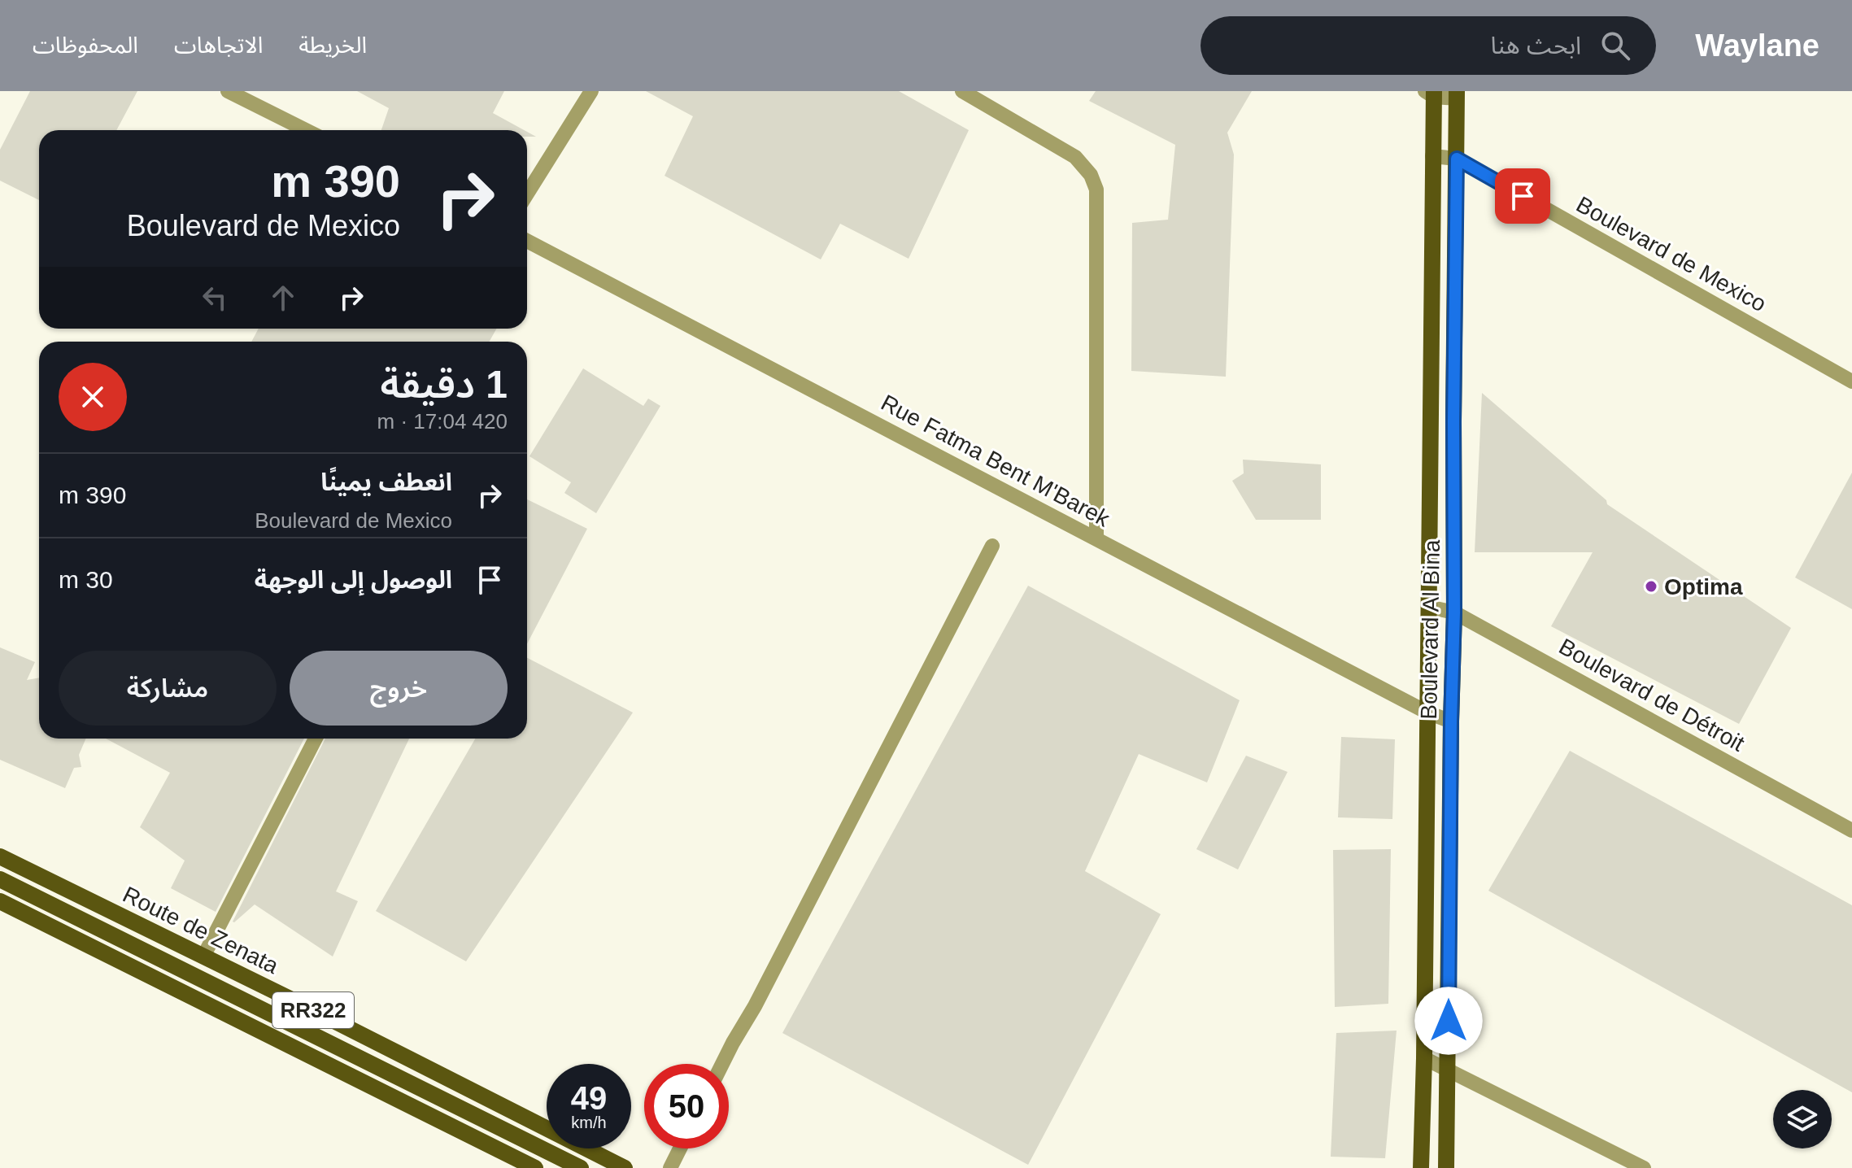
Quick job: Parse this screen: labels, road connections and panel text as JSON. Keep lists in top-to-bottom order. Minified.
{"streets":{"main road":["Boulevard Al Bina","Route de Zenata","RR322"],"lane":["Boulevard de Mexico","Rue Fatma Bent M'Barek","Boulevard de Détroit"]},"crossings":[["Boulevard de Mexico","Boulevard Al Bina"],["Rue Fatma Bent M'Barek","Boulevard Al Bina"],["Boulevard Al Bina","Boulevard de Détroit"]],"places":["Optima"],"page":{"header":"Waylane","search":"ابحث هنا","nav":["الخريطة","الاتجاهات","المحفوظات"],"turn":["390 m","Boulevard de Mexico"],"heading":["1 دقيقة","420 m · 17:04"],"list":[{"name":"انعطف يمينًا","note":"Boulevard de Mexico","value":"390 m"},{"name":"الوصول إلى الوجهة","value":"30 m"}],"buttons":["خروج","مشاركة"],"speed":"49 km/h","limit":"50"}}
